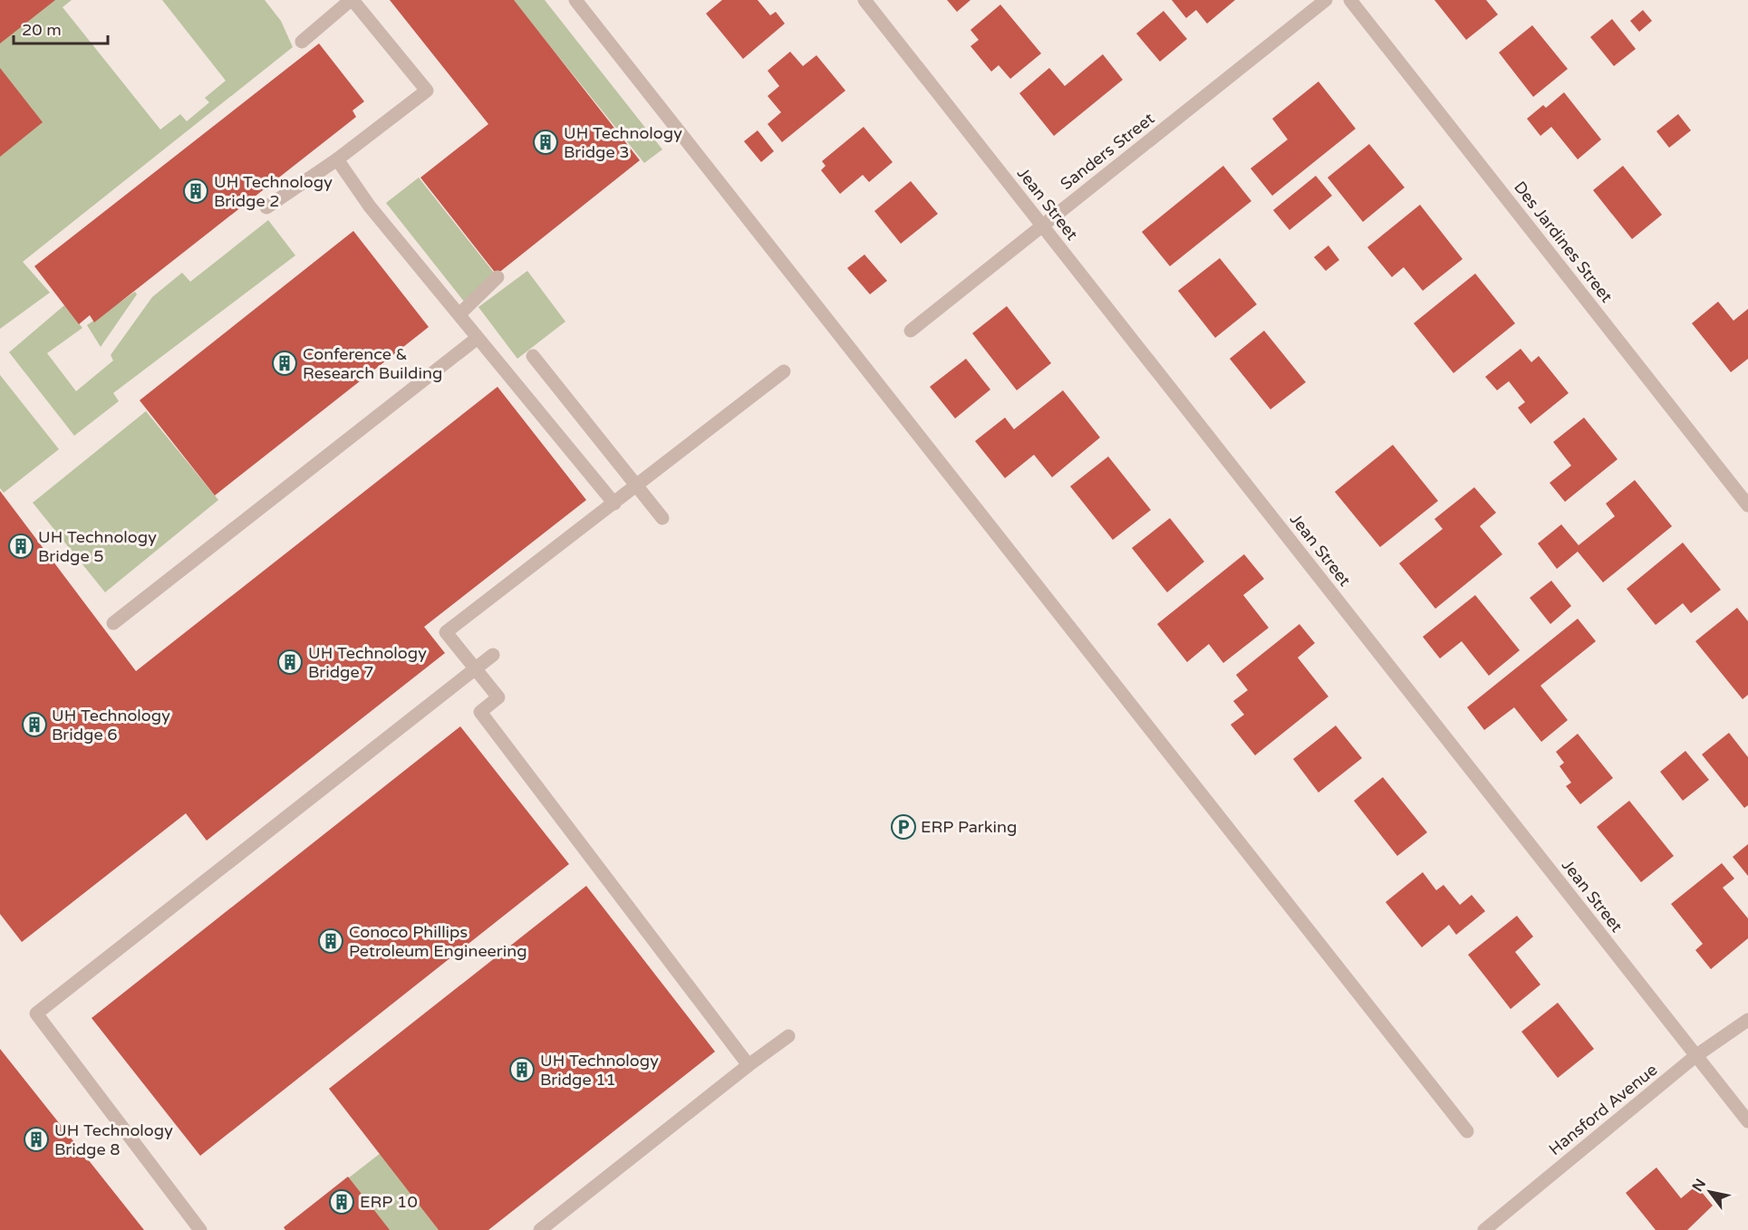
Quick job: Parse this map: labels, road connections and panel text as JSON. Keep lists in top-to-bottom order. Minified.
{"streets":{"street":["Sanders Street","Jean Street","Des Jardines Street","Hansford Avenue"]},"crossings":[["Sanders Street","Jean Street"],["Jean Street","Hansford Avenue"]],"places":{"building":["UH Technology Bridge 3","UH Technology Bridge 2","Conference & Research Building","UH Technology Bridge 5","UH Technology Bridge 7","UH Technology Bridge 6","Conoco Phillips Petroleum Engineering","UH Technology Bridge 11","UH Technology Bridge 8","ERP 10"],"parking":["ERP Parking"]},"scale_bar":"20 m","north":"top left"}
